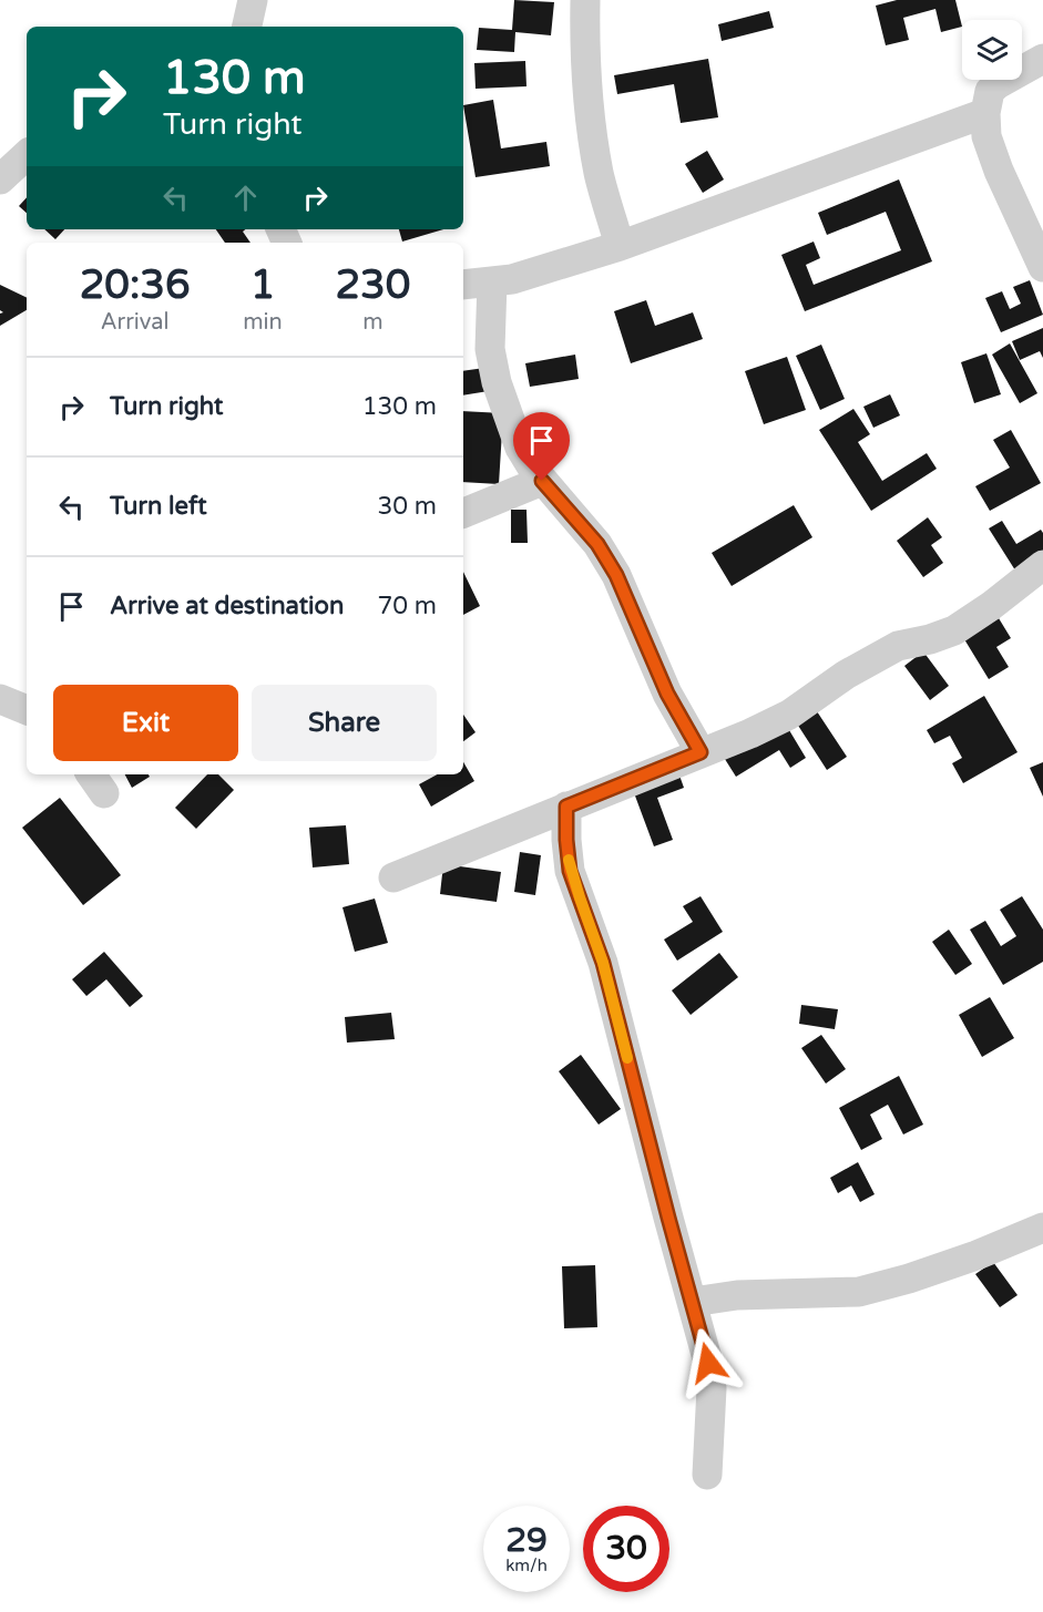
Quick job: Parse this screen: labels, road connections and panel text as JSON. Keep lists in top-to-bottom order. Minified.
{"page":{"turn":["130 m","Turn right"],"eta":["20:36","Arrival","1","min","230","m"],"list":[{"name":"Turn right","value":"130 m"},{"name":"Turn left","value":"30 m"},{"name":"Arrive at destination","value":"70 m"}],"buttons":["Exit","Share"],"speed":"29 km/h","limit":"30"}}
